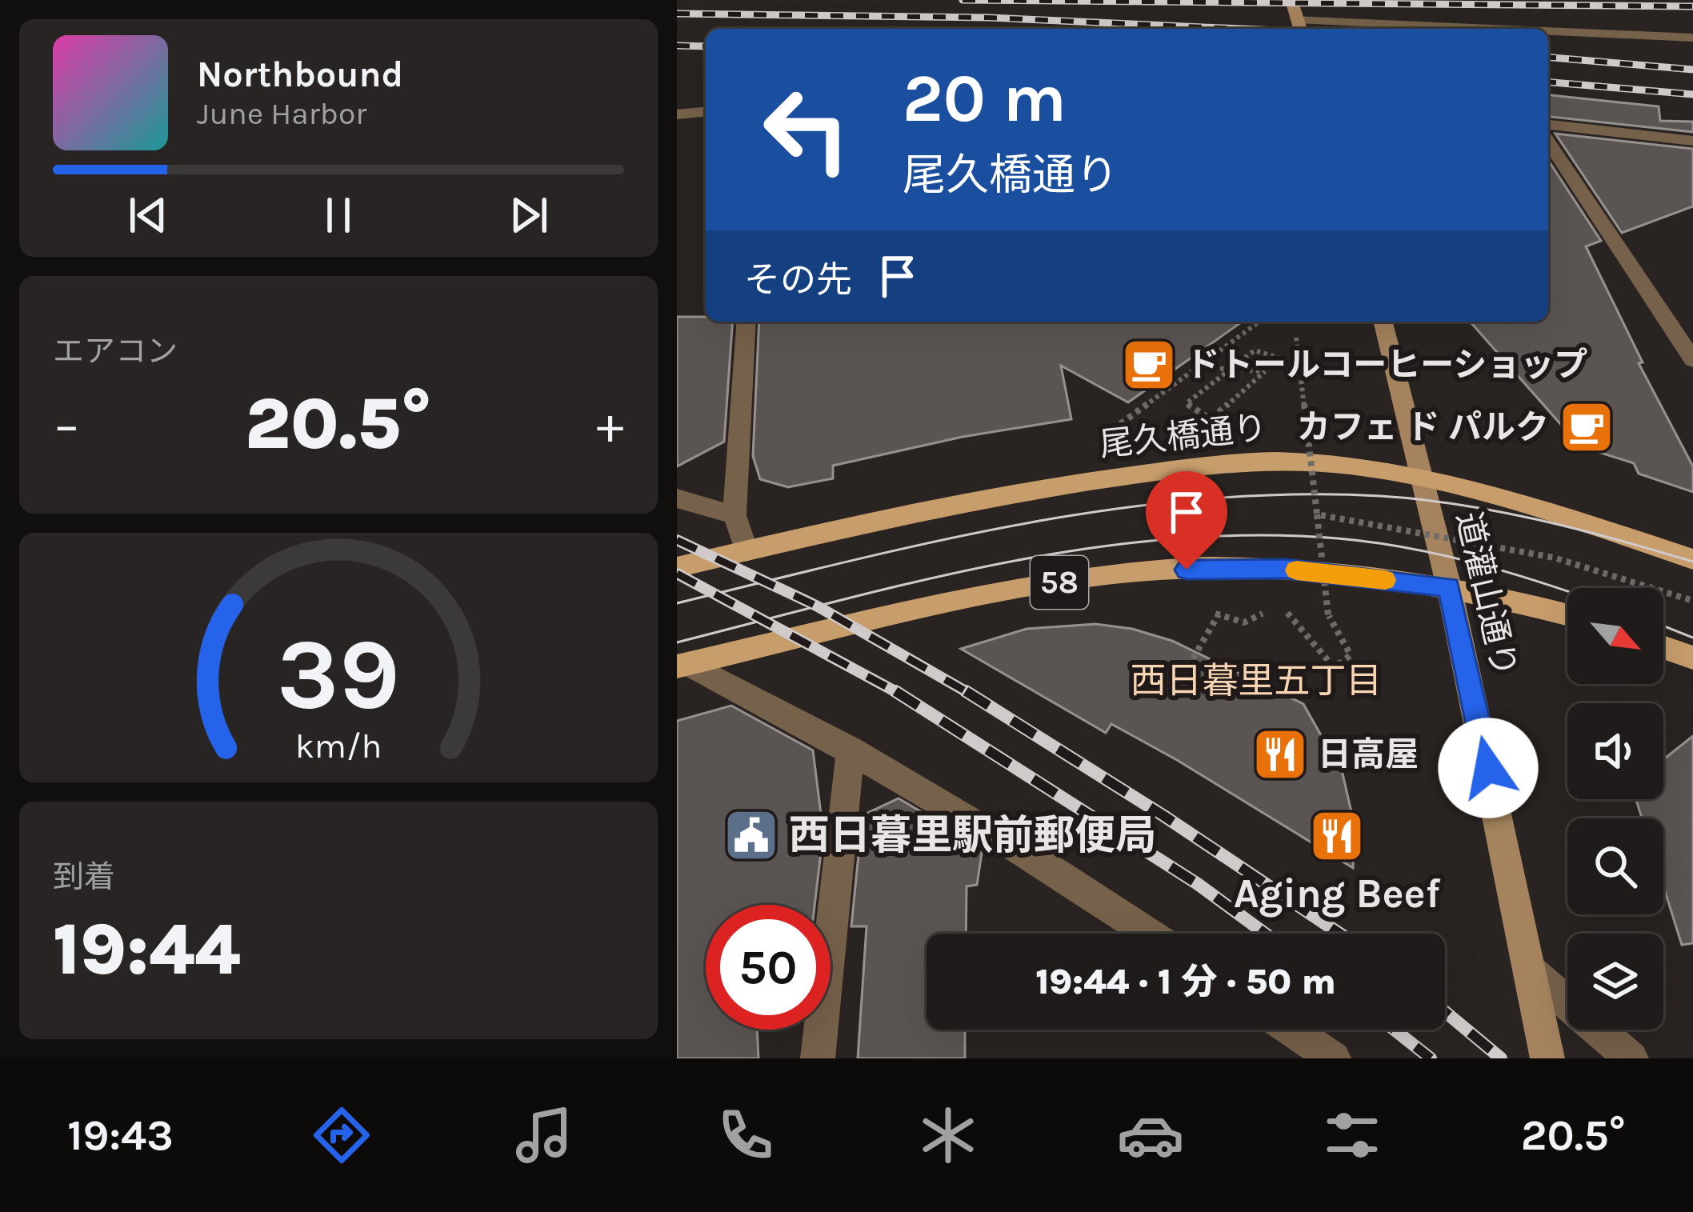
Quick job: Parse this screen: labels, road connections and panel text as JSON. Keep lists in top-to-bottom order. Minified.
{"streets":{"main road":["尾久橋通り","58","道灌山通り"]},"crossings":[["尾久橋通り","道灌山通り"],["58","道灌山通り"]],"districts":["西日暮里五丁目"],"places":{"cafe":["ドトールコーヒーショップ","カフェ ド パルク"],"restaurant":["日高屋","Aging Beef"],"public building":["西日暮里駅前郵便局"]},"north":"bottom right","page":{"turn":["20 m","尾久橋通り"],"song":["Northbound","June Harbor"],"then":"その先","tile":["エアコン",["到着","19:44"]],"heat":["−","20.5°","+"],"limit":"50","trip":"19:44 · 1 分 · 50 m","tabs":["19:43","20.5°"],"gauge":["39","km/h"]}}
